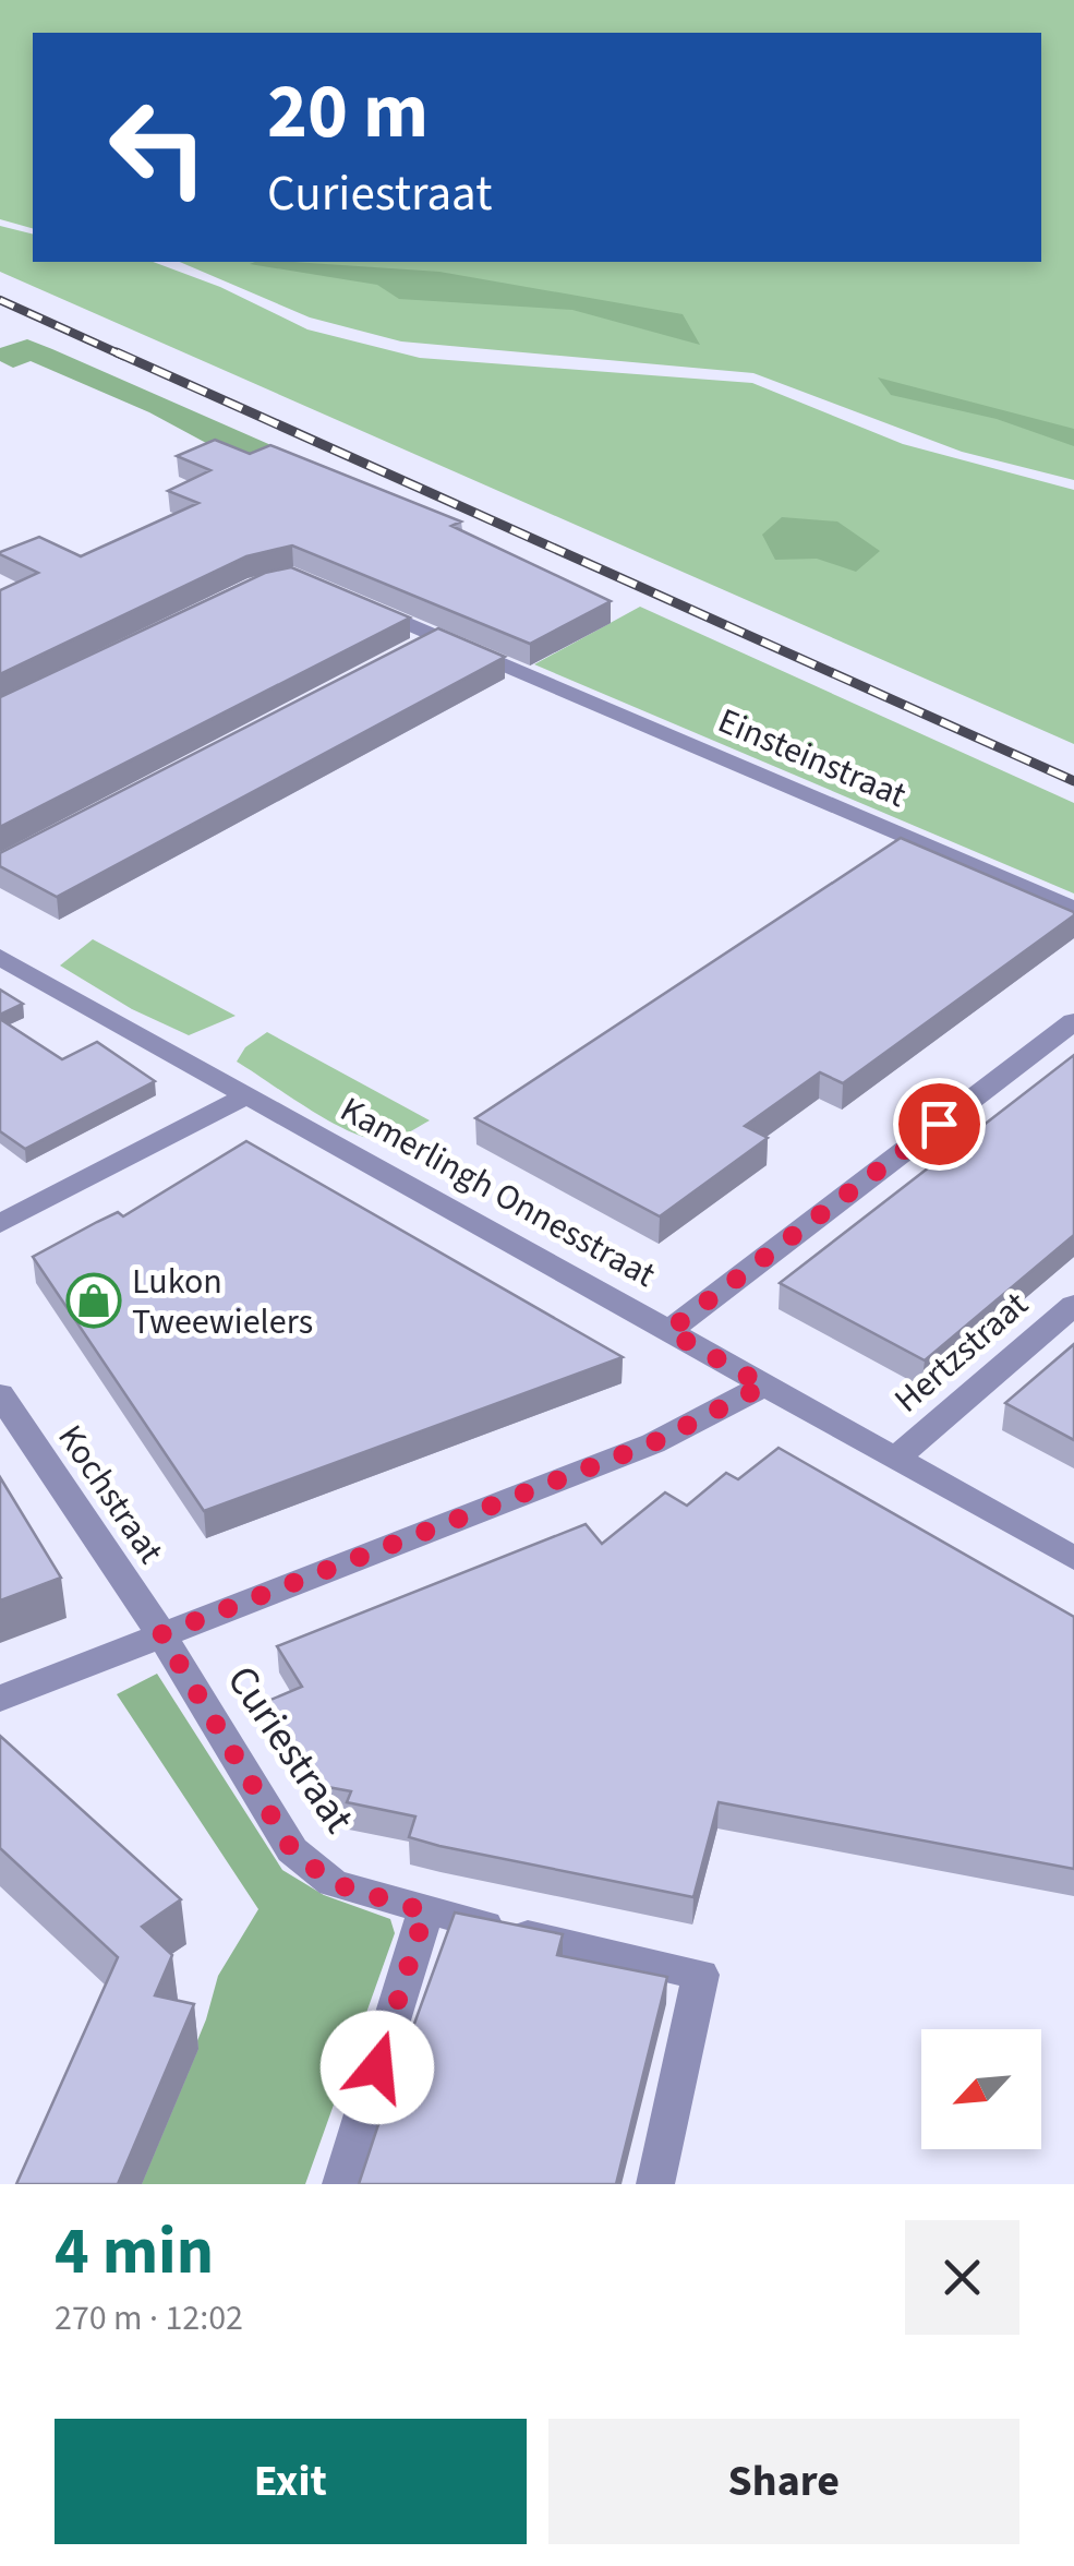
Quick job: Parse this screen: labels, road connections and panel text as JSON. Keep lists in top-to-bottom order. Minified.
{"streets":{"street":["Einsteinstraat","Kamerlingh Onnesstraat","Hertzstraat","Kochstraat","Curiestraat"]},"crossings":[["Kamerlingh Onnesstraat","Hertzstraat"],["Kochstraat","Curiestraat"]],"places":{"shop":["Lukon Tweewielers"]},"north":"bottom left","page":{"turn":["20 m","Curiestraat"],"heading":["4 min","270 m · 12:02"],"buttons":["Exit","Share"]}}
